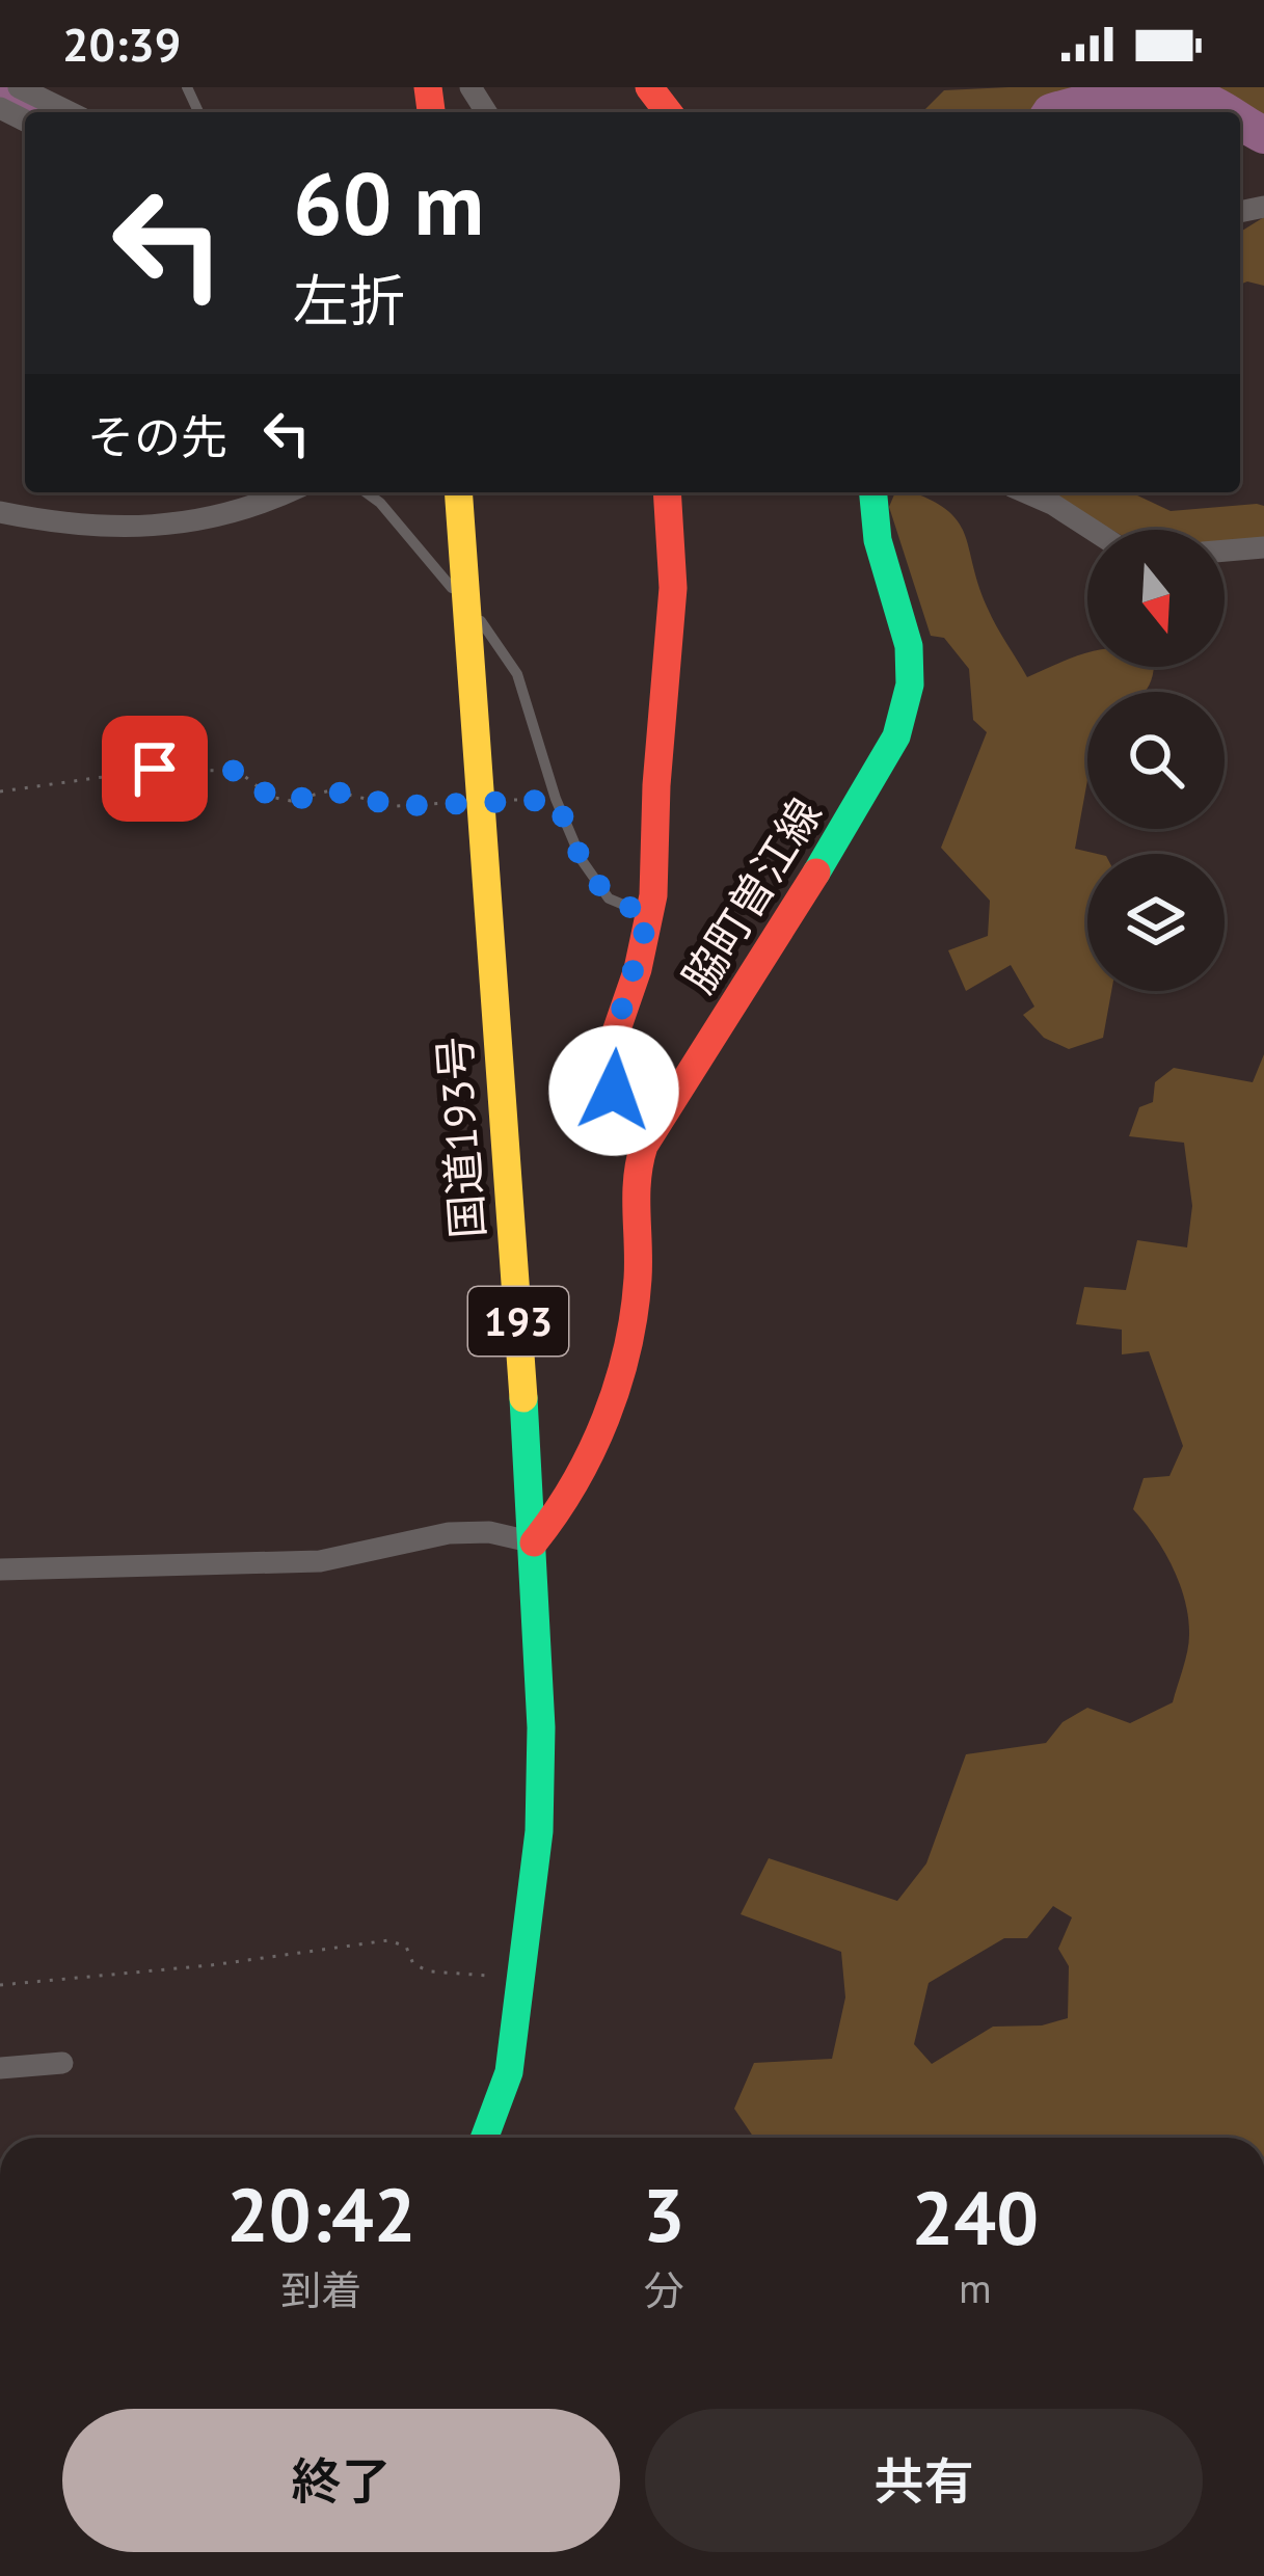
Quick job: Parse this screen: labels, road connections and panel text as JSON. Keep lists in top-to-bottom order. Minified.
{"streets":{"main road":["脇町曽江線","国道193号","193"]},"crossings":[["脇町曽江線","国道193号"]],"north":"bottom","page":{"status":"20:39","turn":["60 m","左折"],"then":"その先","eta":["20:42","到着","3","分","240","m"],"buttons":["終了","共有"]}}
